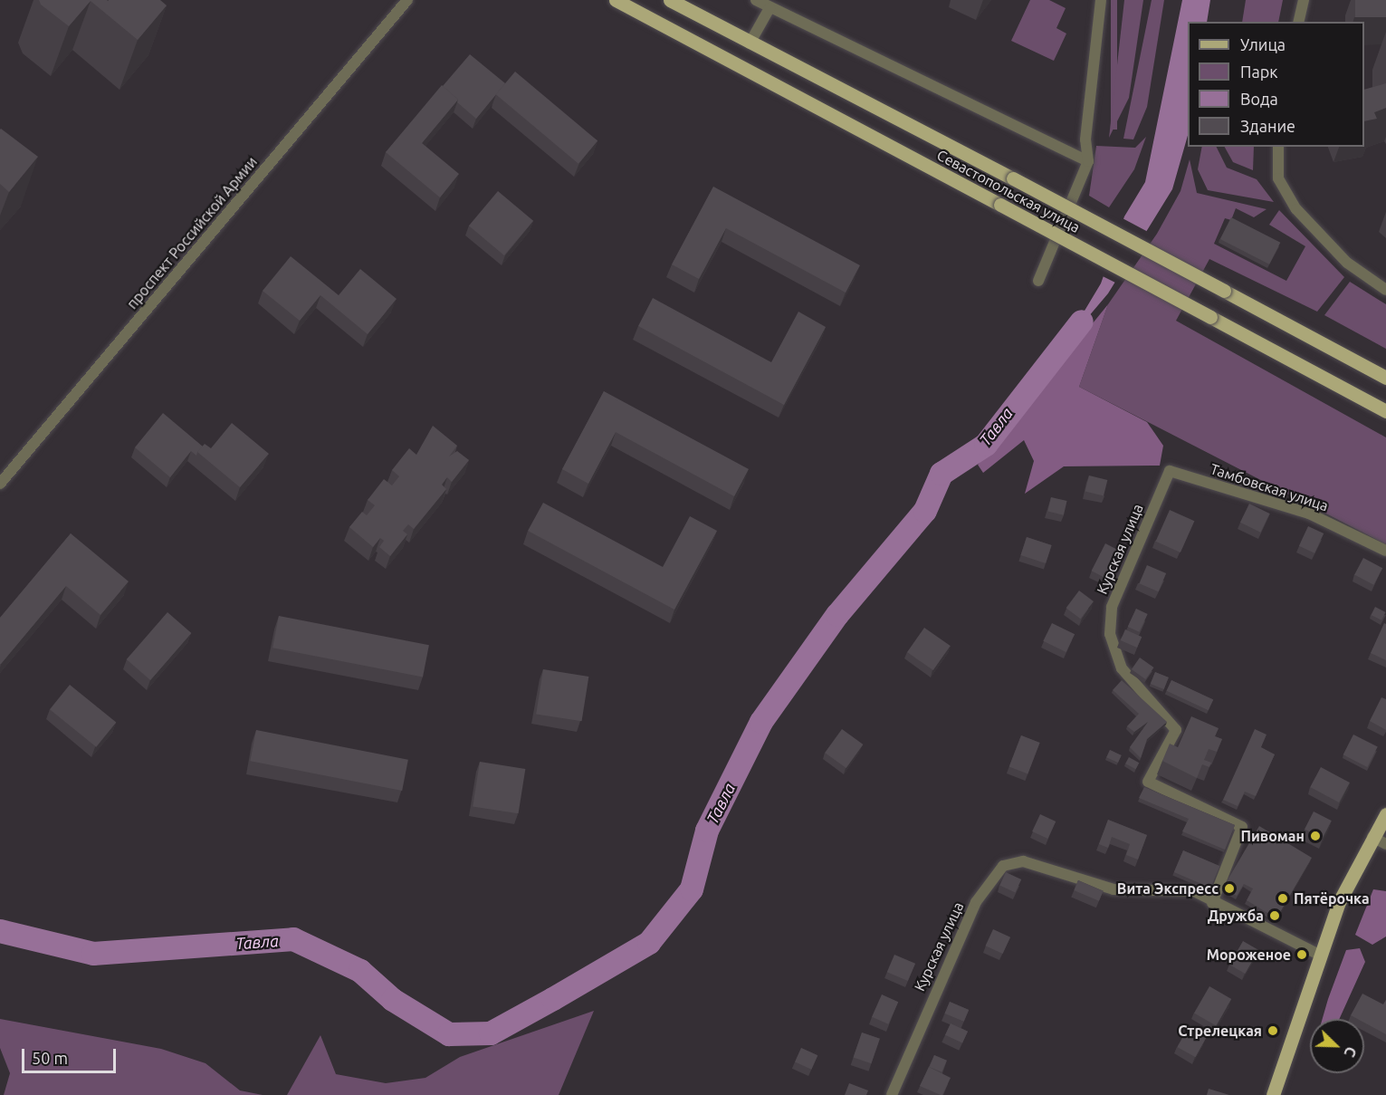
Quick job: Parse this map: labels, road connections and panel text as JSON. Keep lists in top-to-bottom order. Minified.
{"streets":{"main road":["Севастопольская улица"],"street":["проспект Российской Армии","Тамбовская улица","Курская улица"]},"crossings":[["Тамбовская улица","Курская улица"]],"water":["Тавла"],"places":["Пивоман","Вита Экспресс","Пятёрочка","Дружба","Мороженое","Стрелецкая"],"legend":["Улица","Парк","Вода","Здание"],"scale_bar":"50 m","north":"bottom right"}
